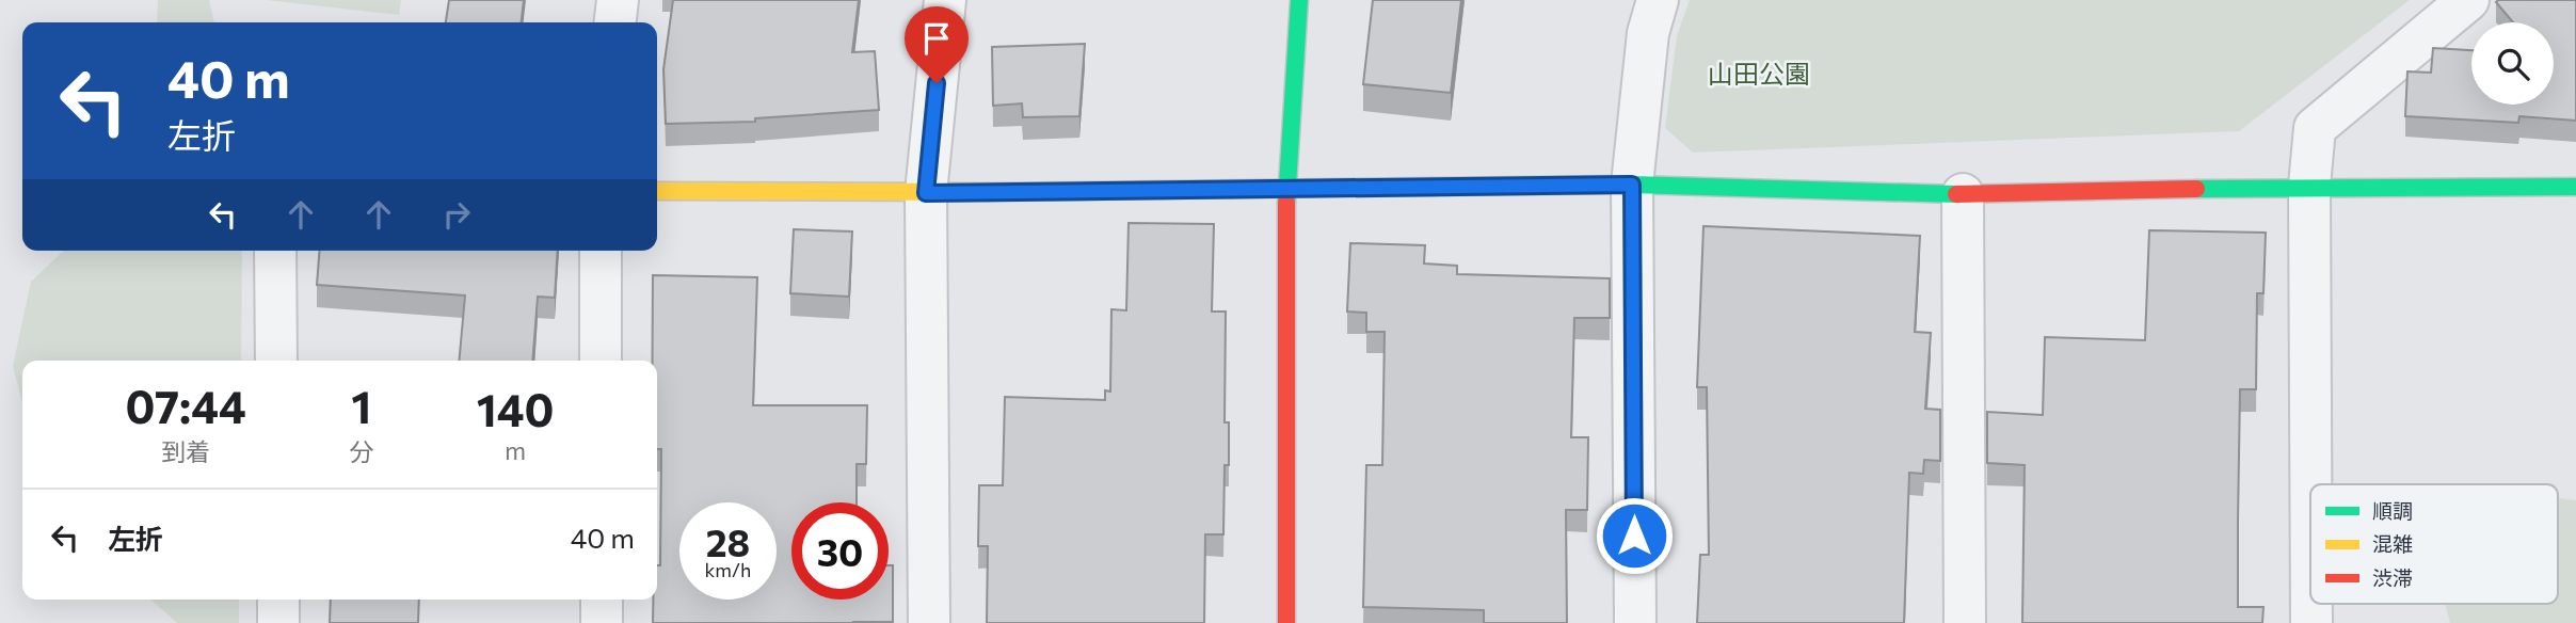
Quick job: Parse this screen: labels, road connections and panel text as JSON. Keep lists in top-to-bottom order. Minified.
{"parks":["山田公園"],"legend":["順調","混雑","渋滞"],"page":{"turn":["40 m","左折"],"eta":["07:44","到着","1","分","140","m"],"list":[{"name":"左折","value":"40 m"}],"speed":"28 km/h","limit":"30"}}
